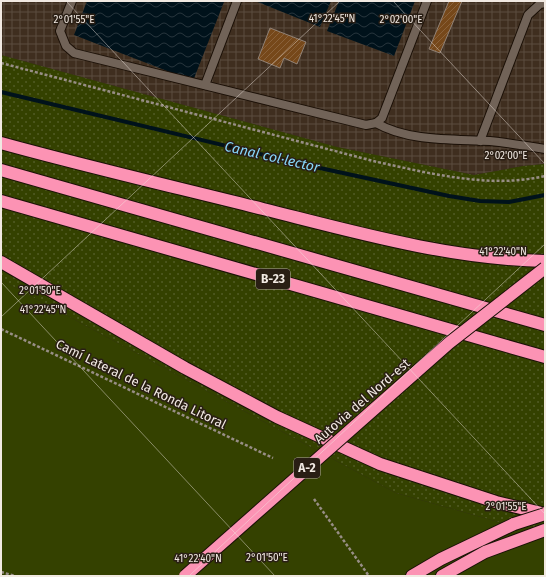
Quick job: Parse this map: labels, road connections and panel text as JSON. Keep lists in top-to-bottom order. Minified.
{"streets":{"highway":["B-23","Autovia del Nord-est","A-2"],"path":["Camí Lateral de la Ronda Litoral"]},"water":["Canal col·lector"],"coordinates":["41°22'45\"N","2°01'55\"E","2°02'00\"E","41°22'40\"N","2°01'50\"E"]}
